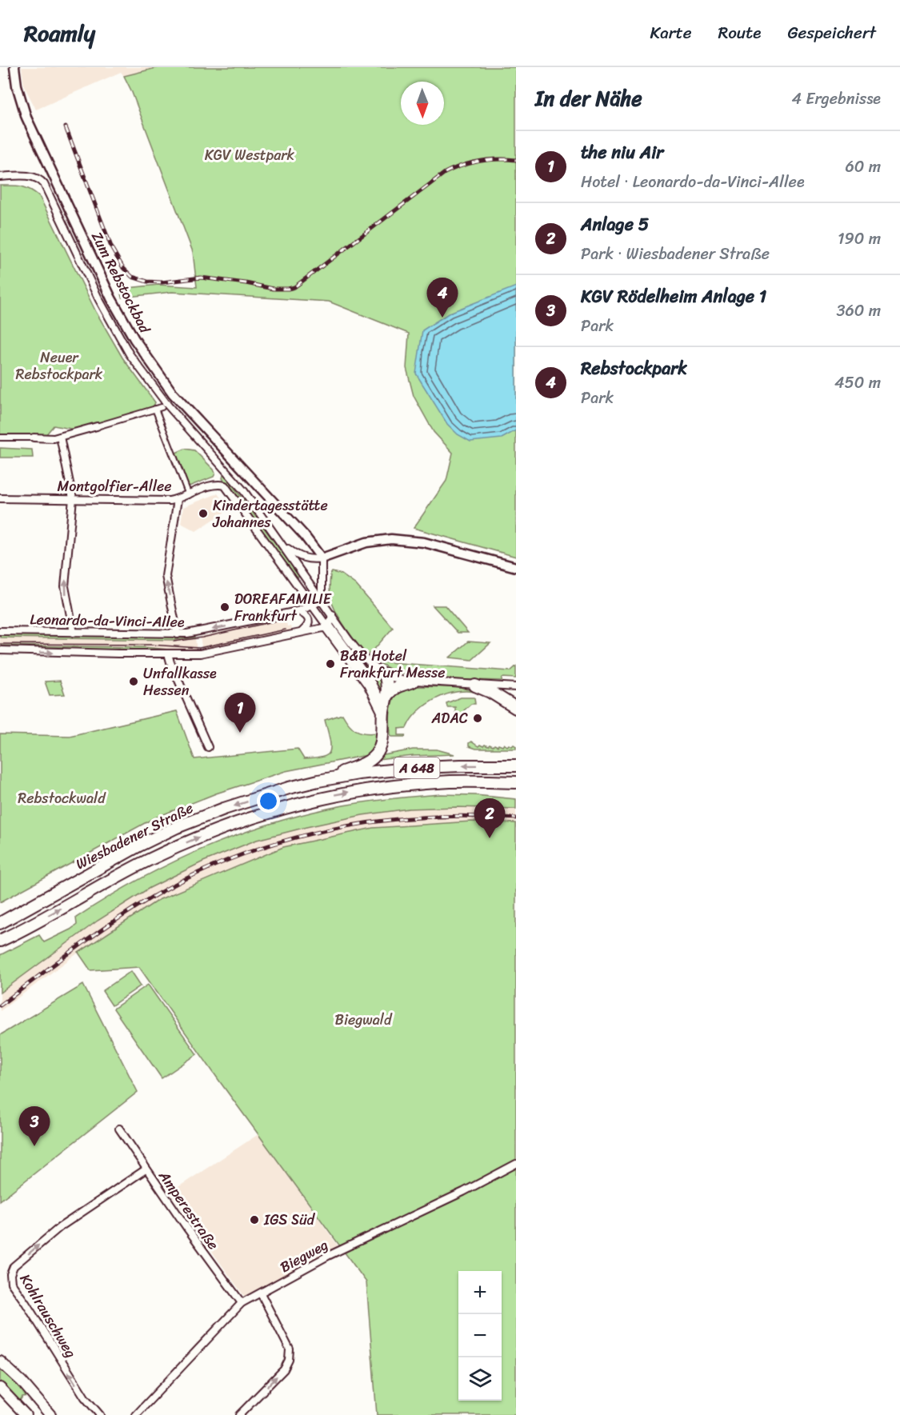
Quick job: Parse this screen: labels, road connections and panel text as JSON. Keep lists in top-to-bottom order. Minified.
{"streets":{"highway":["A 648","Wiesbadener Straße"],"main road":["Zum Rebstockbad"],"street":["Montgolfier-Allee","Leonardo-da-Vinci-Allee","Amperestraße","Biegweg","Kohlrauschweg"]},"crossings":[["Montgolfier-Allee","Leonardo-da-Vinci-Allee"],["Amperestraße","Biegweg"],["Amperestraße","Kohlrauschweg"]],"parks":["KGV Westpark","Neuer Rebstockpark","Rebstockwald","Biegwald"],"places":["Kindertagesstätte Johannes","DOREAFAMILIE Frankfurt","B&B Hotel Frankfurt Messe","Unfallkasse Hessen","ADAC","IGS Süd"],"north":"bottom","page":{"header":"Roamly","nav":["Karte","Route","Gespeichert"],"heading":["In der Nähe","4 Ergebnisse"],"list":[{"mark":"1","name":"the niu Air","note":"Hotel · Leonardo-da-Vinci-Allee","value":"60 m"},{"mark":"2","name":"Anlage 5","note":"Park · Wiesbadener Straße","value":"190 m"},{"mark":"3","name":"KGV Rödelheim Anlage 1","note":"Park","value":"360 m"},{"mark":"4","name":"Rebstockpark","note":"Park","value":"450 m"}],"pins":["4","1","2","3"],"map_buttons":["+","−"]}}
